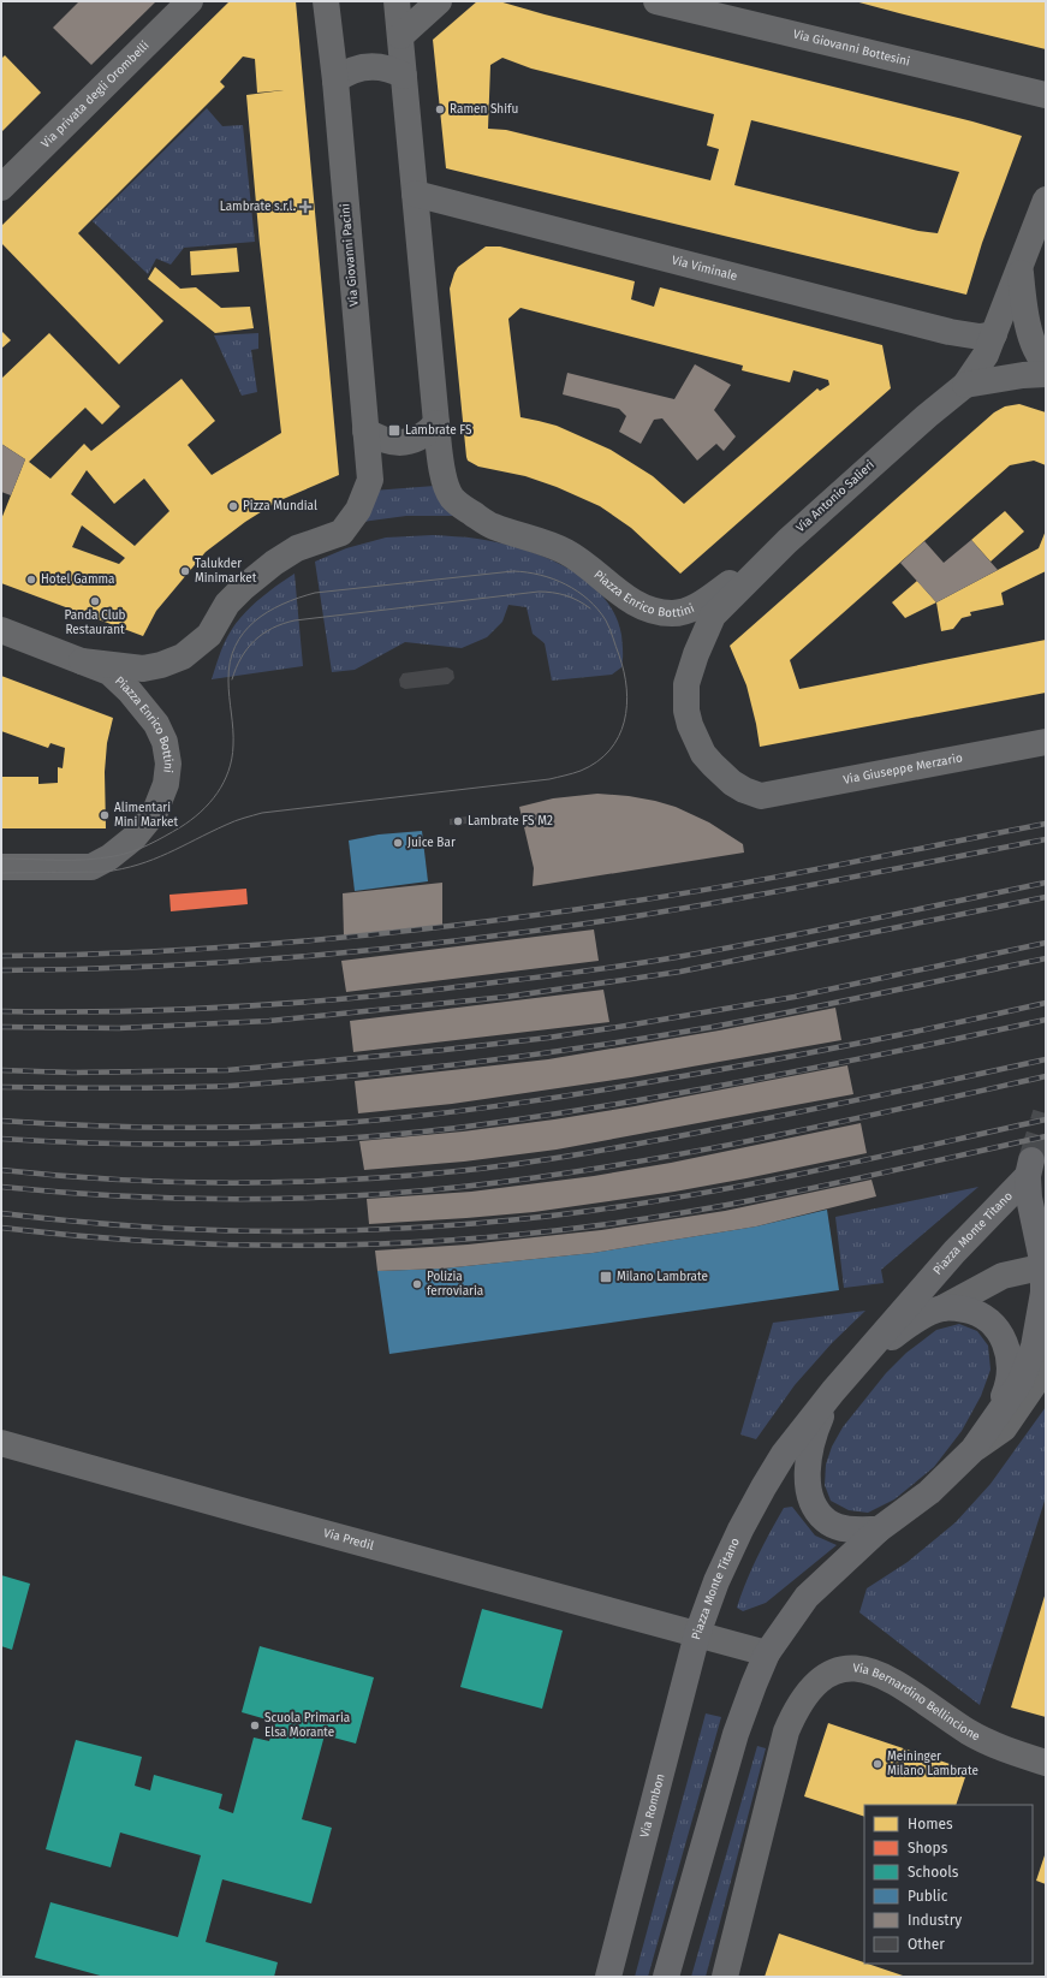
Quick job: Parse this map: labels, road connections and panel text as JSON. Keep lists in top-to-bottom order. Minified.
{"streets":{"main road":["Piazza Monte Titano","Via Rombon"],"street":["Via Giovanni Bottesini","Via privata degli Orombelli","Via Giovanni Pacini","Via Viminale","Via Antonio Salieri","Piazza Enrico Bottini","Via Giuseppe Merzario","Via Predil","Via Bernardino Bellincione"]},"crossings":[["Via Giovanni Pacini","Piazza Enrico Bottini"],["Via Antonio Salieri","Piazza Enrico Bottini"],["Piazza Enrico Bottini","Via Giuseppe Merzario"],["Piazza Monte Titano","Via Predil"],["Piazza Monte Titano","Via Rombon"],["Via Predil","Via Rombon"]],"places":{"other":["Ramen Shifu","Pizza Mundial","Talukder Minimarket","Hotel Gamma","Panda Club Restaurant","Alimentari Mini Market","Lambrate FS M2","Juice Bar","Polizia ferroviaria","Scuola Primaria Elsa Morante","Meininger Milano Lambrate"],"health":["Lambrate s.r.l."],"transit":["Lambrate FS","Milano Lambrate"]},"legend":["Homes","Shops","Schools","Public","Industry","Other"]}
